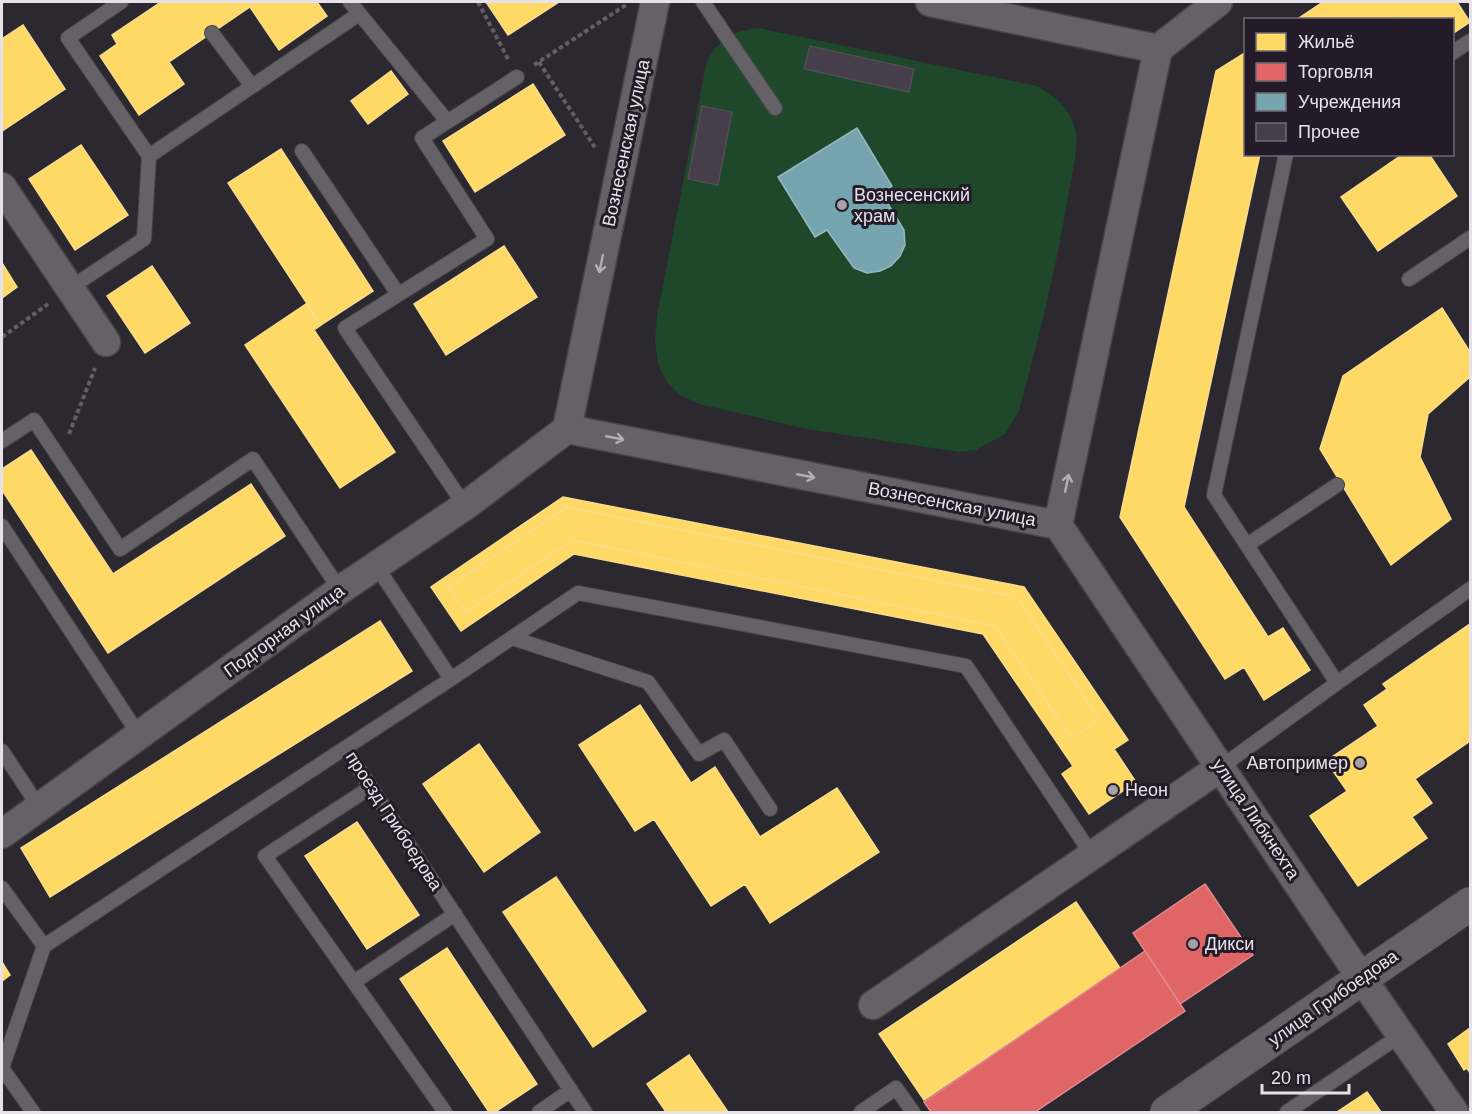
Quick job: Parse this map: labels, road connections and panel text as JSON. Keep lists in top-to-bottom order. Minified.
{"streets":{"main road":["улица Грибоедова"],"street":["Вознесенская улица","Подгорная улица","улица Либкнехта"],"lane":["проезд Грибоедова"]},"crossings":[["Вознесенская улица","Подгорная улица"],["Вознесенская улица","улица Либкнехта"],["улица Либкнехта","улица Грибоедова"]],"places":["Вознесенский храм","Автопример","Неон","Дикси"],"legend":["Жильё","Торговля","Учреждения","Прочее"],"scale_bar":"20 m"}
